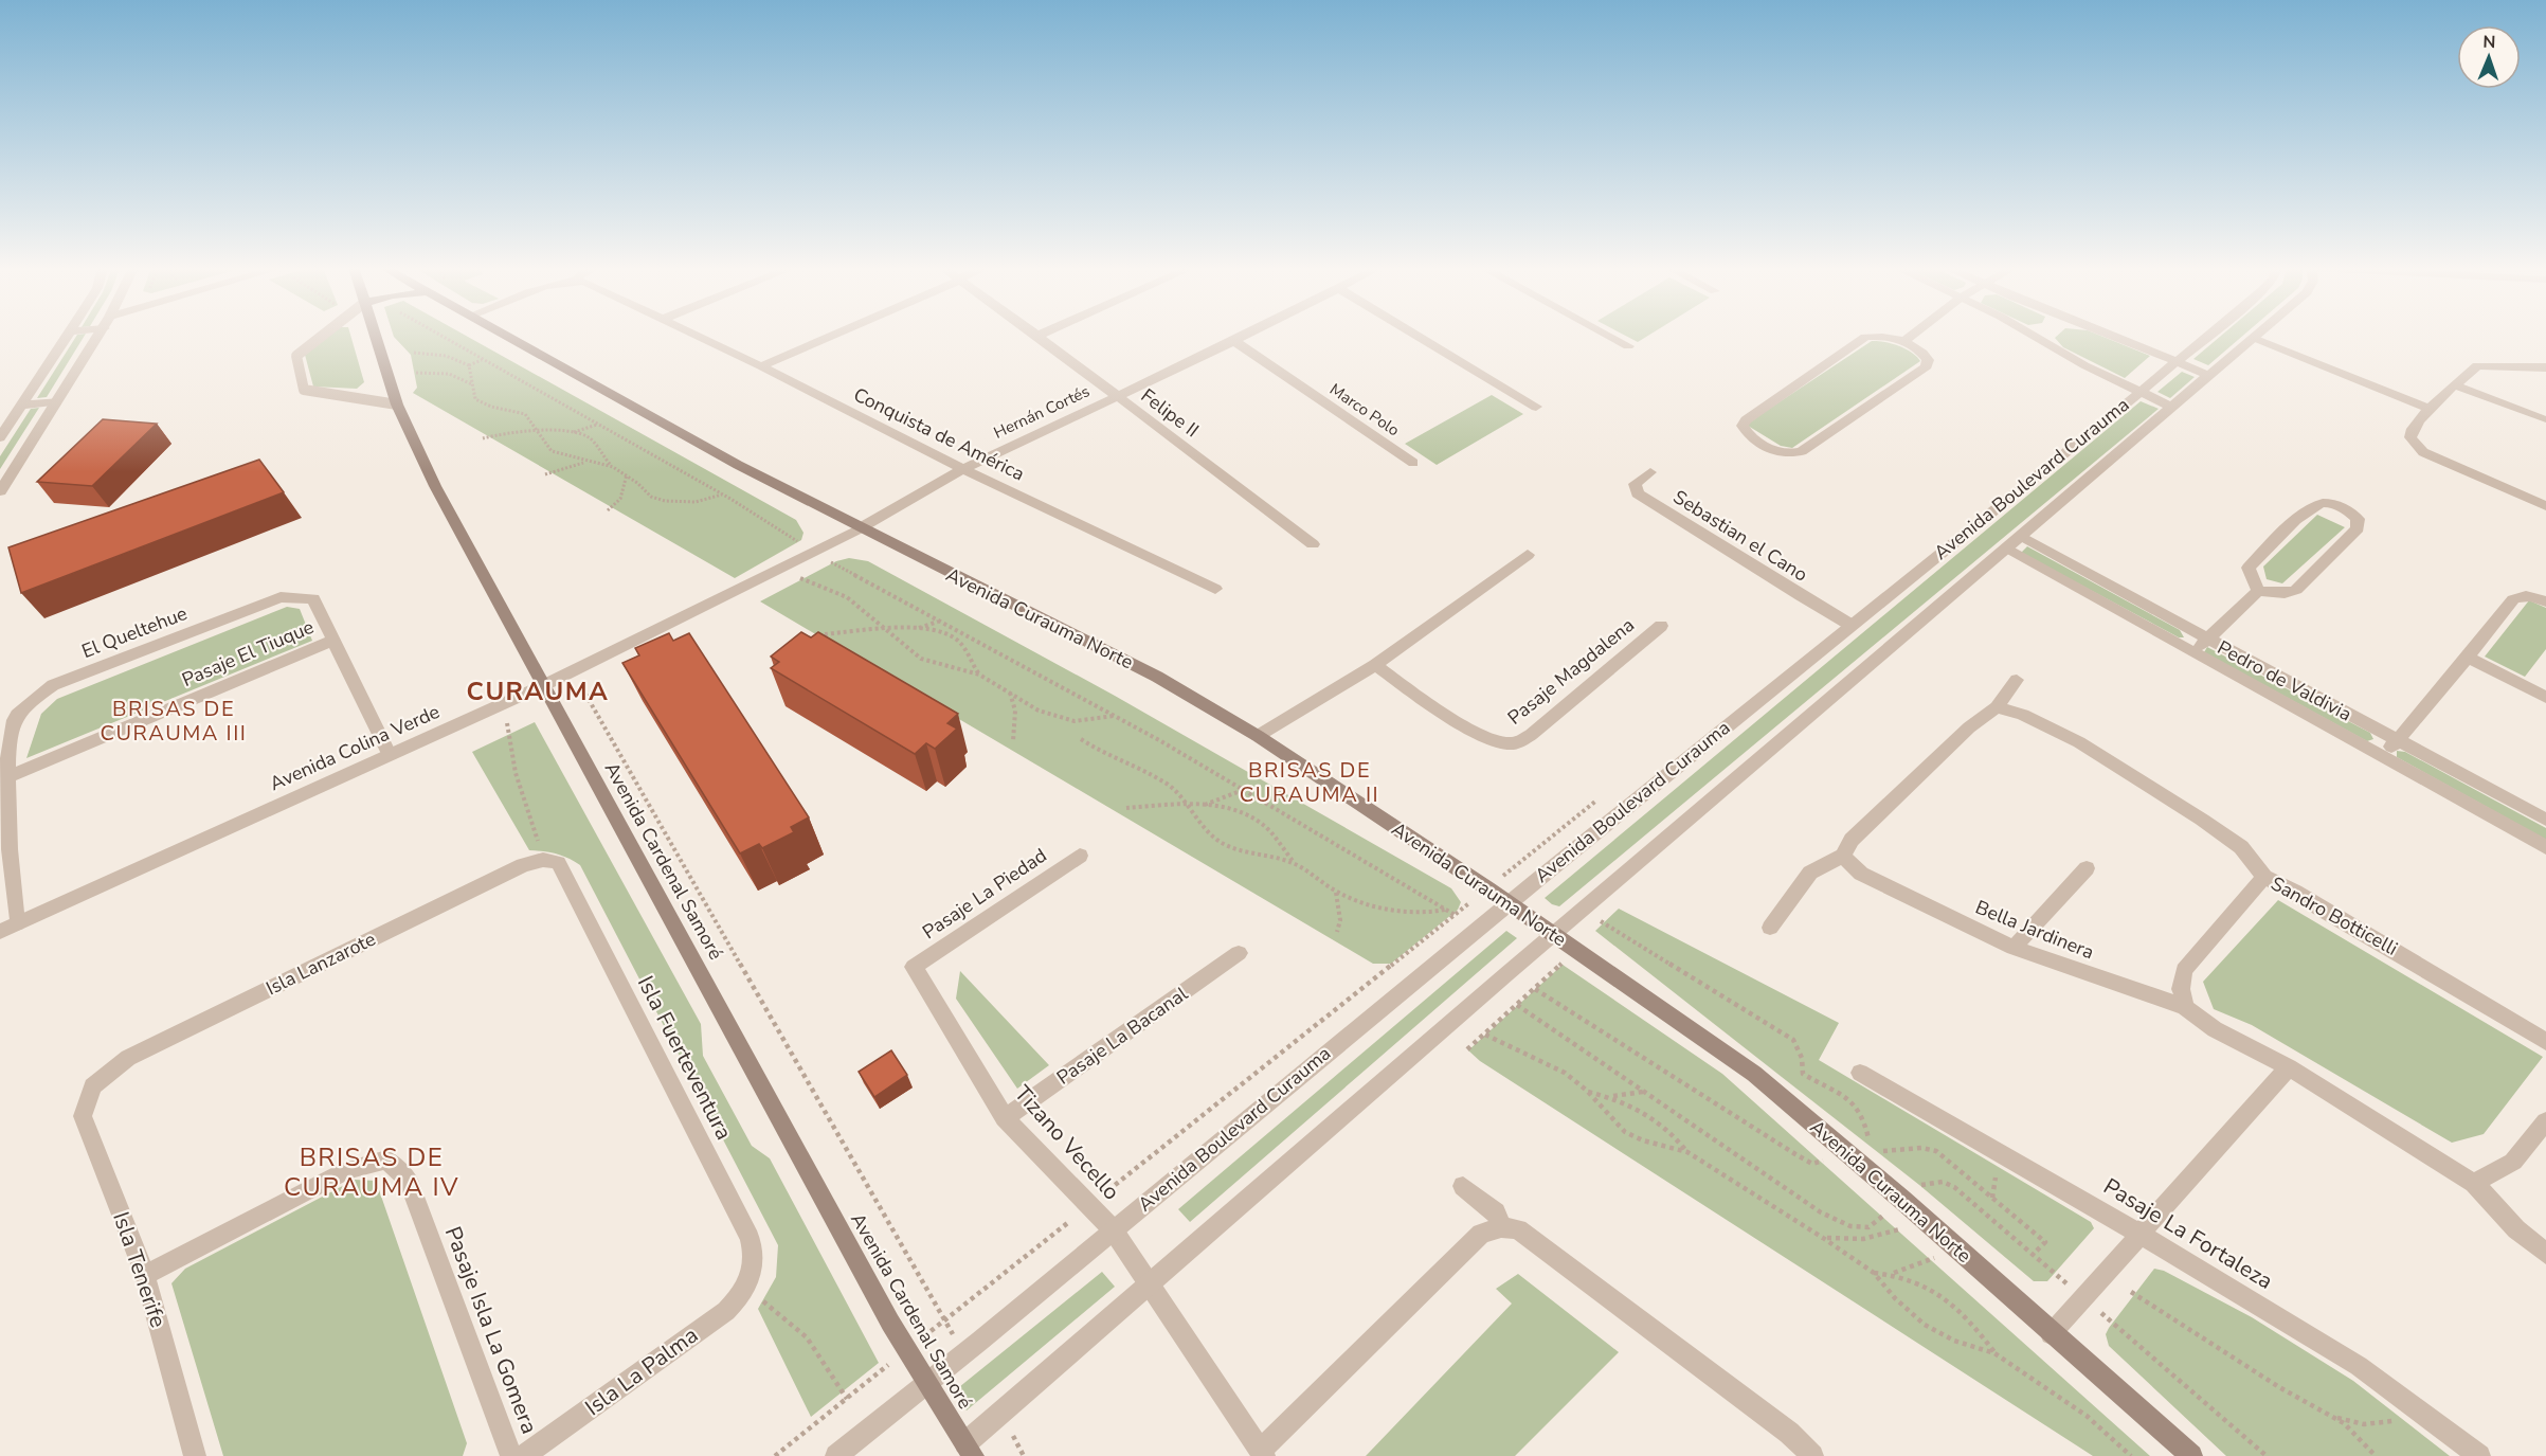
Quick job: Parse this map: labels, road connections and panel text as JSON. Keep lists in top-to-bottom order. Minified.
{"streets":{"main road":["Avenida Curauma Norte","Avenida Cardenal Samoré"],"street":["Marco Polo","Hernán Cortés","Felipe II","Conquista de América","Avenida Boulevard Curauma","Sebastian el Cano","El Queltehue","Pasaje El Tiuque","Pasaje Magdalena","Pedro de Valdivia","Avenida Colina Verde","Pasaje La Piedad","Sandro Botticelli","Bella Jardinera","Isla Lanzarote","Pasaje La Bacanal","Isla Fuerteventura","Tizano Vecello","Pasaje La Fortaleza","Isla Tenerife","Pasaje Isla La Gomera","Isla La Palma"]},"crossings":[["Marco Polo","Hernán Cortés"],["Hernán Cortés","Felipe II"],["Hernán Cortés","Conquista de América"],["Hernán Cortés","Avenida Curauma Norte"],["Hernán Cortés","Avenida Colina Verde"],["Avenida Boulevard Curauma","Sebastian el Cano"],["Avenida Boulevard Curauma","Avenida Curauma Norte"],["Avenida Boulevard Curauma","Pedro de Valdivia"],["Avenida Boulevard Curauma","Avenida Cardenal Samoré"],["Avenida Boulevard Curauma","Tizano Vecello"],["Avenida Curauma Norte","Avenida Colina Verde"],["El Queltehue","Pasaje El Tiuque"],["El Queltehue","Avenida Colina Verde"],["Avenida Colina Verde","Avenida Cardenal Samoré"],["Pasaje La Piedad","Tizano Vecello"],["Sandro Botticelli","Bella Jardinera"],["Isla Lanzarote","Isla Fuerteventura"],["Isla Lanzarote","Isla Tenerife"],["Pasaje La Bacanal","Tizano Vecello"],["Isla Fuerteventura","Isla La Palma"],["Isla Tenerife","Pasaje Isla La Gomera"]],"districts":["CURAUMA","BRISAS DE CURAUMA III","BRISAS DE CURAUMA II","BRISAS DE CURAUMA IV"],"north":"top"}
